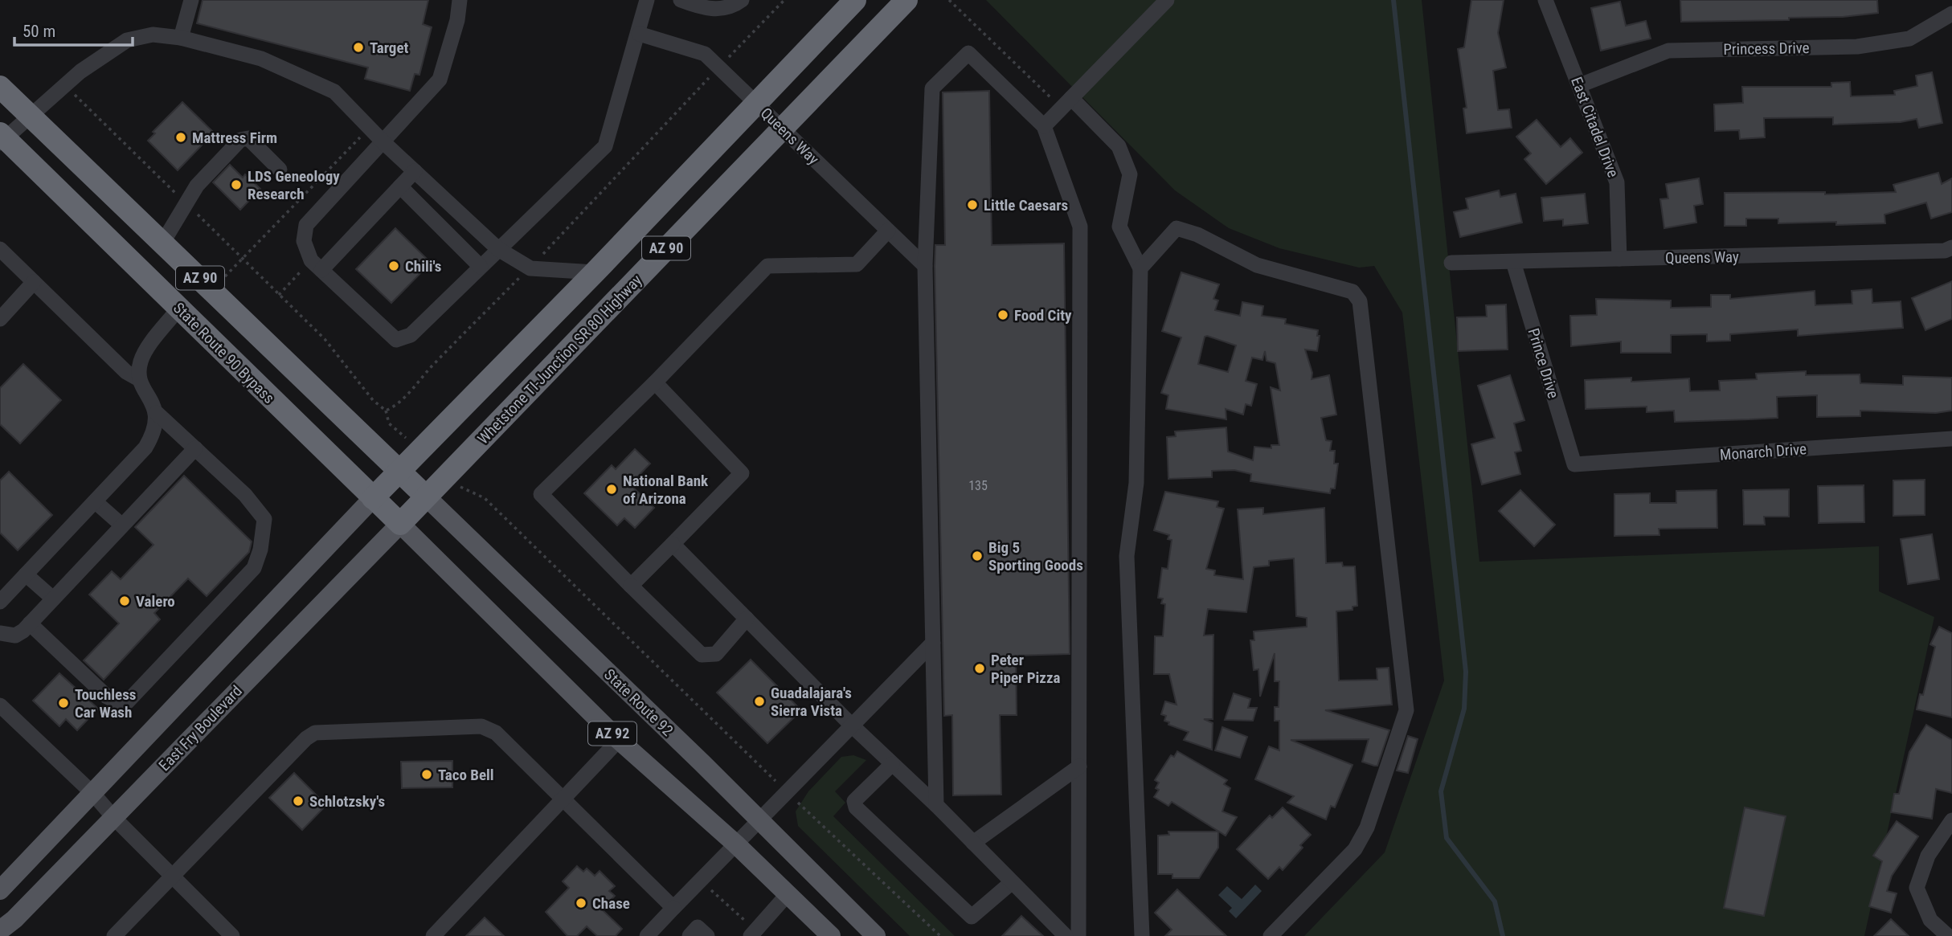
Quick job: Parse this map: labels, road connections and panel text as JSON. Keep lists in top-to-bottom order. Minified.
{"streets":{"highway":["AZ 90","State Route 90 Bypass","Whetstone TI-Junction SR 80 Highway","State Route 92","AZ 92"],"main road":["East Fry Boulevard"],"street":["Princess Drive","East Citadel Drive","Queens Way","Prince Drive","Monarch Drive"]},"crossings":[["Princess Drive","East Citadel Drive"],["East Citadel Drive","Queens Way"],["Queens Way","AZ 90"],["Queens Way","Whetstone TI-Junction SR 80 Highway"],["Queens Way","Prince Drive"],["AZ 90","State Route 90 Bypass"],["AZ 90","State Route 92"],["AZ 90","East Fry Boulevard"],["State Route 90 Bypass","Whetstone TI-Junction SR 80 Highway"],["State Route 90 Bypass","East Fry Boulevard"],["State Route 90 Bypass","AZ 92"],["Whetstone TI-Junction SR 80 Highway","State Route 92"],["Whetstone TI-Junction SR 80 Highway","East Fry Boulevard"],["Whetstone TI-Junction SR 80 Highway","AZ 92"],["Prince Drive","Monarch Drive"],["East Fry Boulevard","AZ 92"]],"places":["Target","Mattress Firm","LDS Geneology Research","Little Caesars","Chili's","Food City","National Bank of Arizona","Big 5 Sporting Goods","Valero","Peter Piper Pizza","Guadalajara's Sierra Vista","Touchless Car Wash","Taco Bell","Schlotzsky's","Chase"],"house_numbers":["135"],"scale_bar":"50 m"}
